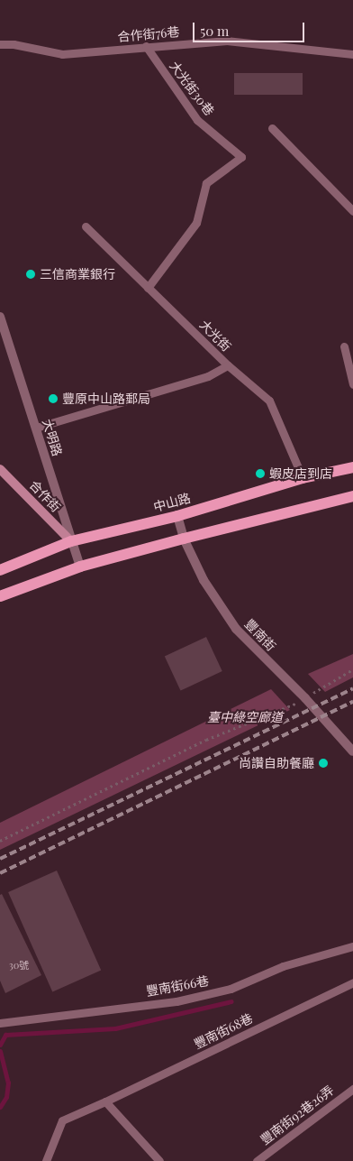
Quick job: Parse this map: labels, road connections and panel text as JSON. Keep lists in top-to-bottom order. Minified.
{"streets":{"main road":["中山路"],"street":["大明路","合作街","豐南街"],"lane":["合作街76巷","大光街30巷","大光街","豐南街66巷","豐南街68巷","豐南街92巷26弄"]},"crossings":[["合作街76巷","大光街30巷"],["大光街30巷","大光街"],["大光街","中山路"],["大明路","合作街"],["大明路","中山路"],["合作街","中山路"],["中山路","豐南街"]],"parks":["臺中綠空廊道"],"places":["三信商業銀行","豐原中山路郵局","蝦皮店到店","尚讚自助餐廳"],"house_numbers":["30號"],"scale_bar":"50 m"}
